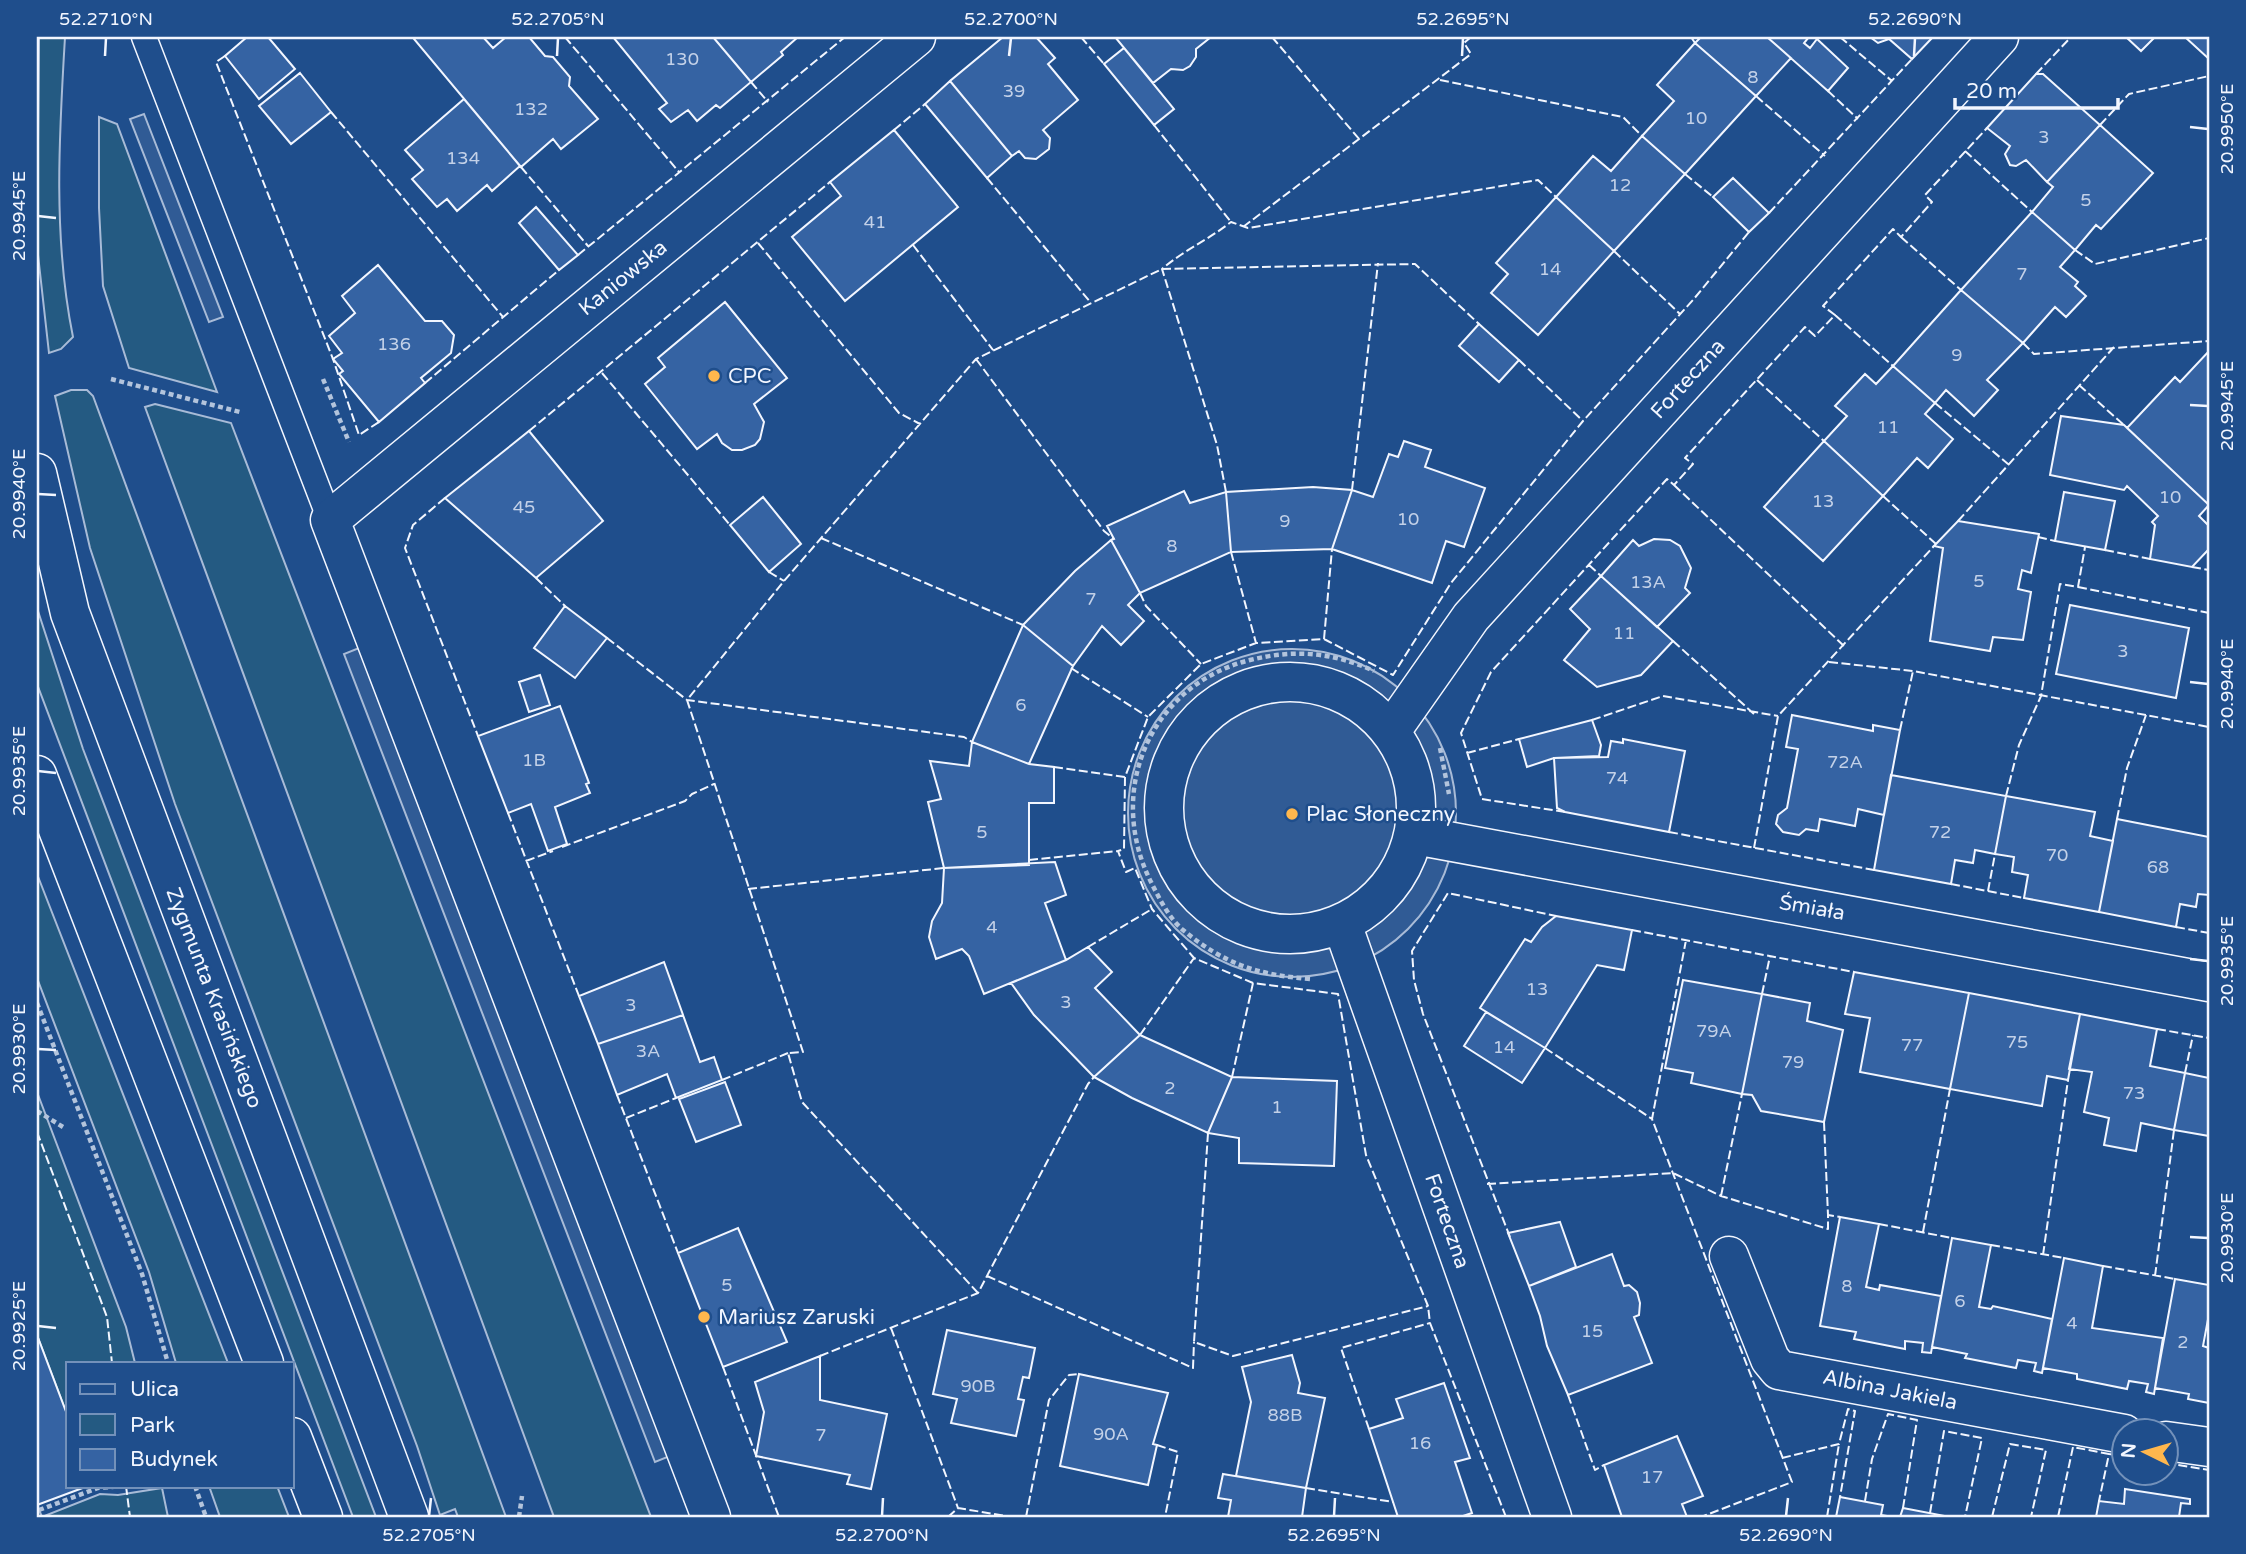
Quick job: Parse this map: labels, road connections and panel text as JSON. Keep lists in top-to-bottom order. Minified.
{"streets":{"street":["Kaniowska","Forteczna","Śmiała","Zygmunta Krasińskiego","Albina Jakiela"]},"places":["CPC","Plac Słoneczny","Mariusz Zaruski"],"house_numbers":["130","8","39","132","10","3","134","12","5","41","14","7","136","9","11","10","13","45","10","9","8","5","13A","7","11","3","6","1B","72A","74","5","72","70","68","4","13","3","3","79A","75","77","14","3A","79","2","73","1","5","8","6","4","15","2","90B","88B","90A","7","16","17"],"legend":["Ulica","Park","Budynek"],"scale_bar":"20 m","north":"left","coordinates":["52.2710°N","52.2705°N","52.2700°N","52.2695°N","52.2690°N","20.9950°E","20.9945°E","20.9940°E","20.9935°E","20.9930°E","20.9925°E"]}
